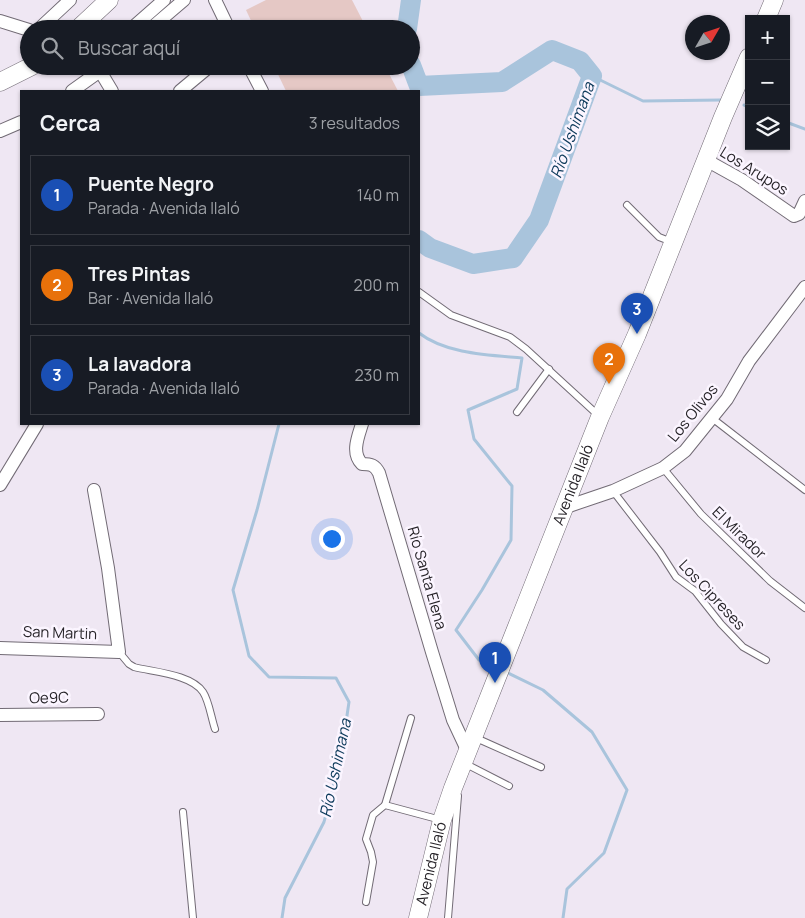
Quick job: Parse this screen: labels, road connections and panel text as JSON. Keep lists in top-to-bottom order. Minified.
{"streets":{"main road":["Avenida Ilaló"],"street":["Los Arupos","Los Olivos","Río Santa Elena","San Martin","Oe9C"],"lane":["El Mirador","Los Cipreses"]},"crossings":[["Los Arupos","Avenida Ilaló"],["Los Olivos","Avenida Ilaló"],["Los Olivos","El Mirador"],["Los Olivos","Los Cipreses"],["Avenida Ilaló","Río Santa Elena"]],"water":["Río Ushimana"],"north":"top right","page":{"map_buttons":["+","−"],"search":"Buscar aquí","heading":["Cerca","3 resultados"],"list":[{"mark":"1","name":"Puente Negro","note":"Parada · Avenida Ilaló","value":"140 m"},{"mark":"2","name":"Tres Pintas","note":"Bar · Avenida Ilaló","value":"200 m"},{"mark":"3","name":"La lavadora","note":"Parada · Avenida Ilaló","value":"230 m"}],"pins":["3","2","1"]}}
